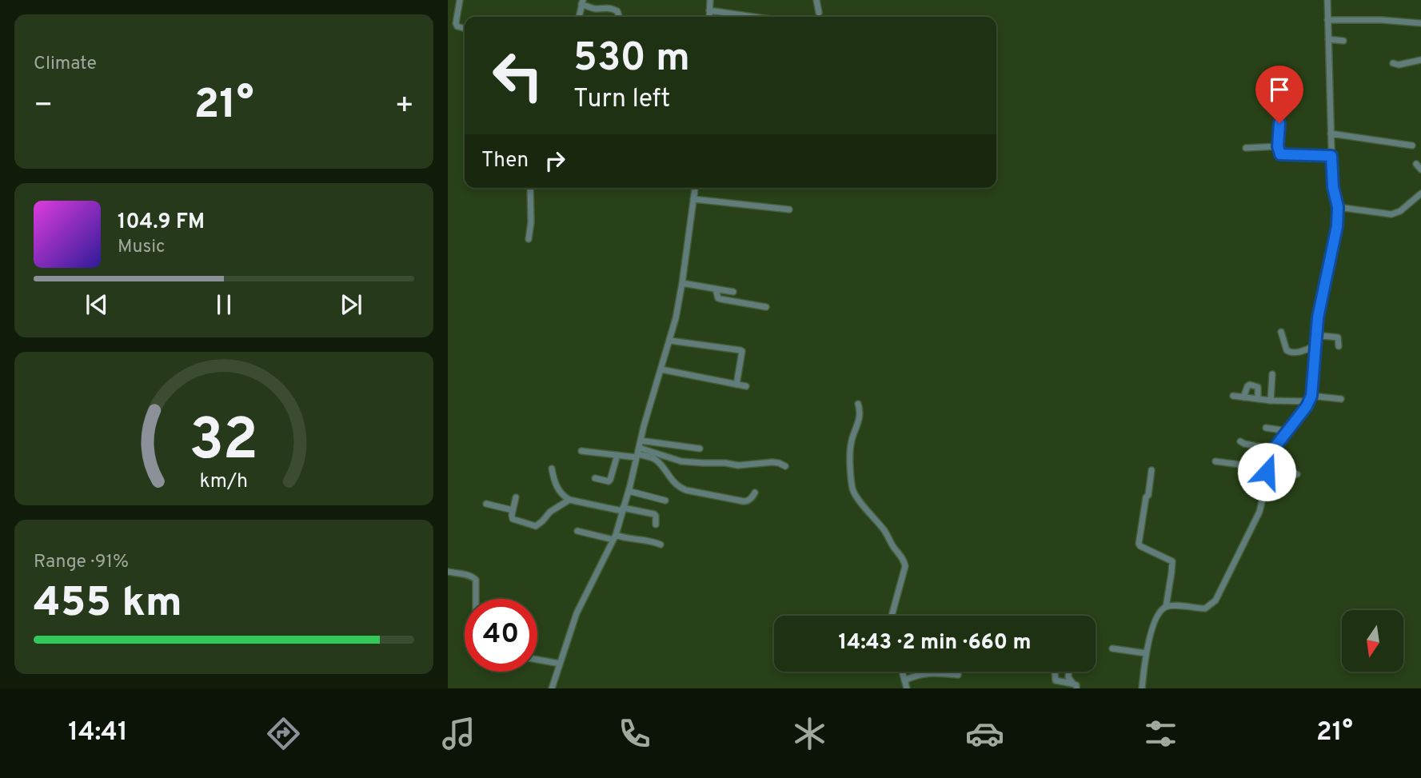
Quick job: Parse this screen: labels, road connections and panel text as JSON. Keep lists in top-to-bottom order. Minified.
{"north":"bottom","page":{"tile":["Climate",["Range · 91%","455 km"]],"turn":["530 m","Turn left"],"heat":["−","21°","+"],"then":"Then","song":["104.9 FM","Music"],"limit":"40","trip":"14:43 · 2 min · 660 m","tabs":["14:41","21°"],"gauge":["32","km/h"]}}
